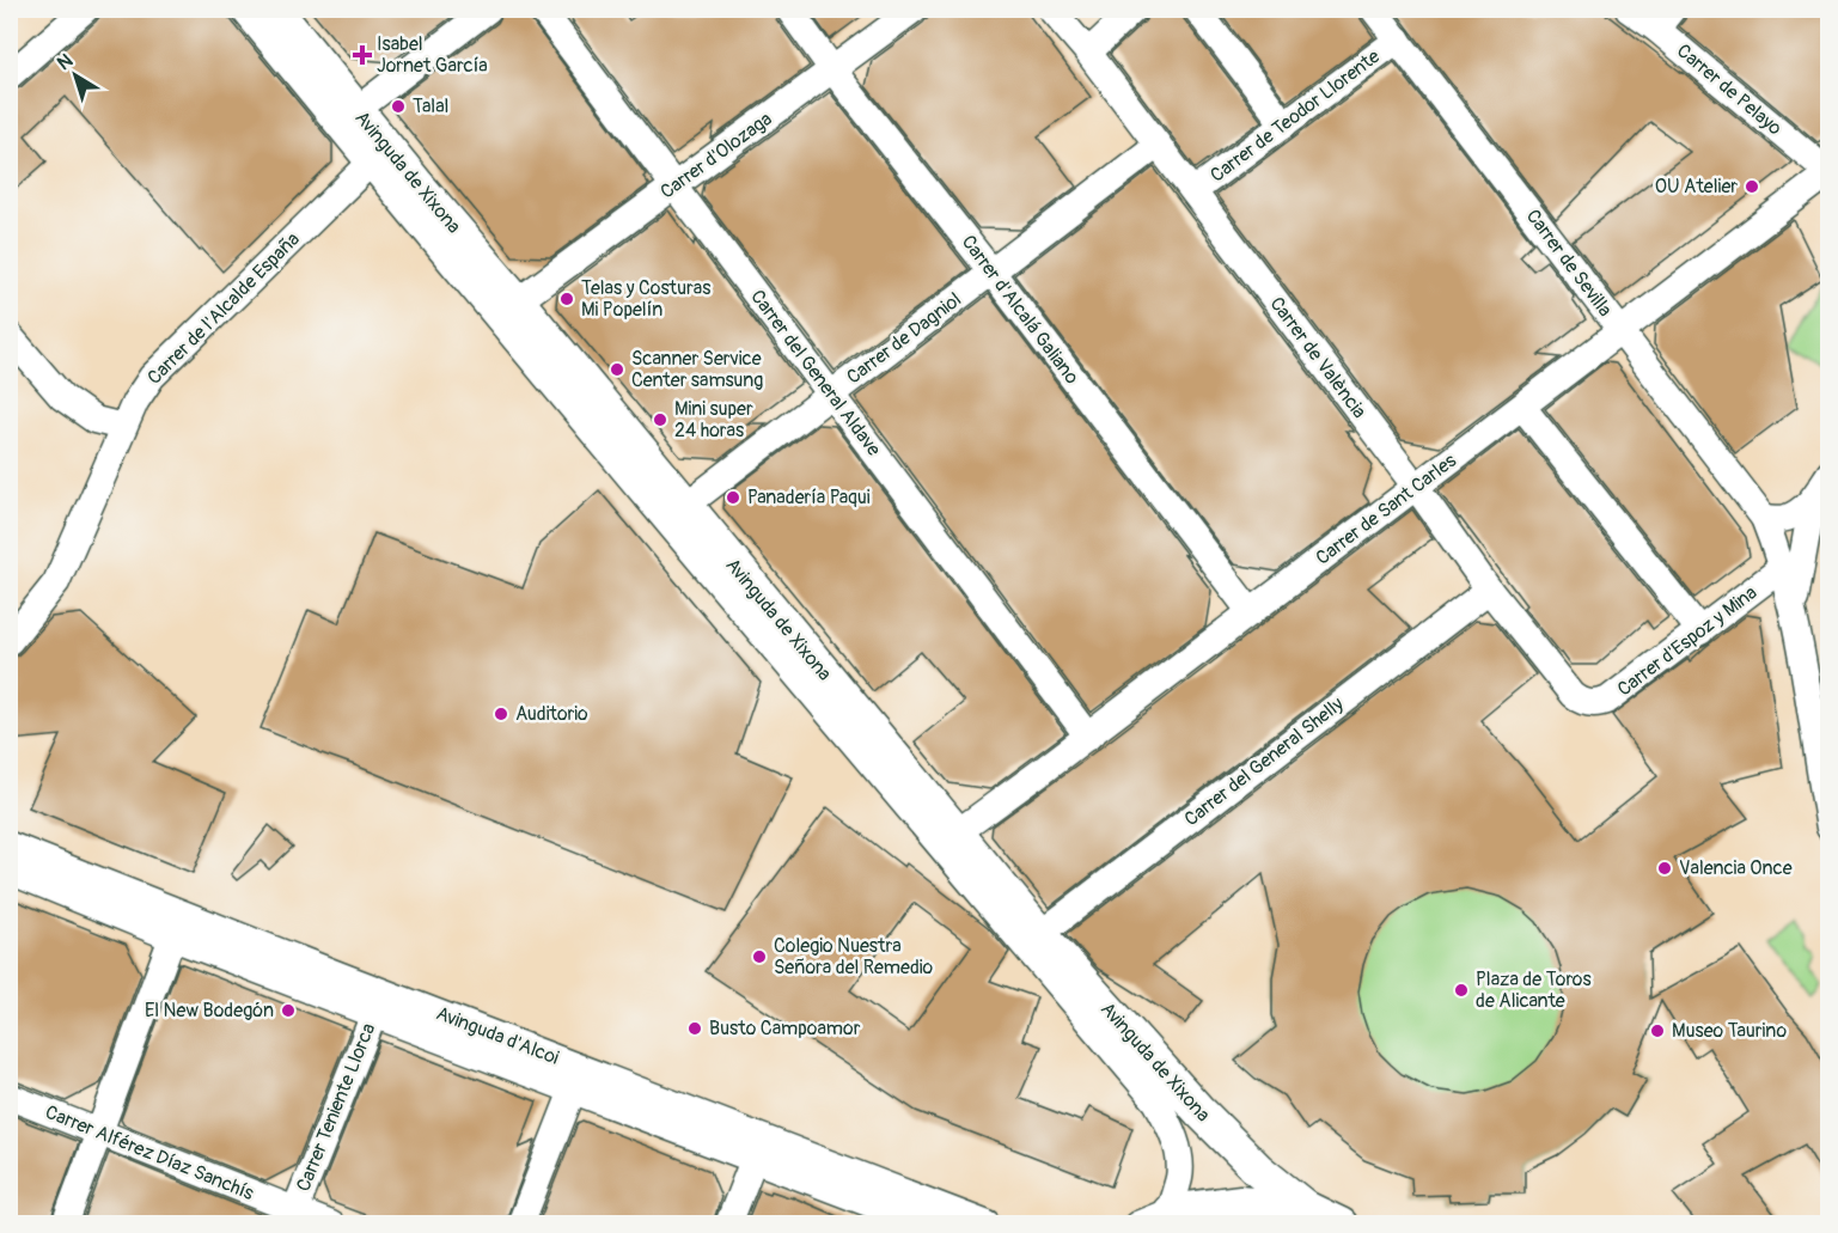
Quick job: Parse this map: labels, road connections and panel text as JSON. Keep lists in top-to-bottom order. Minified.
{"streets":{"main road":["Avinguda de Xixona","Avinguda d'Alcoi"],"street":["Carrer de Pelayo","Carrer de Teodor Llorente","Carrer d'Olozaga","Carrer de Sevilla","Carrer de l'Alcalde España","Carrer d'Alcalá Galiano","Carrer de Dagniol","Carrer de València","Carrer del General Aldave","Carrer de Sant Carles","Carrer d'Espoz y Mina","Carrer del General Shelly","Carrer Teniente Llorca","Carrer Alférez Díaz Sanchís"]},"crossings":[["Carrer de Pelayo","Carrer de Sant Carles"],["Carrer de Teodor Llorente","Carrer de Sevilla"],["Carrer de Teodor Llorente","Carrer de València"],["Carrer d'Olozaga","Avinguda de Xixona"],["Carrer d'Olozaga","Carrer d'Alcalá Galiano"],["Carrer d'Olozaga","Carrer del General Aldave"],["Avinguda de Xixona","Carrer de l'Alcalde España"],["Avinguda de Xixona","Carrer de Dagniol"],["Avinguda de Xixona","Carrer de Sant Carles"],["Avinguda de Xixona","Carrer del General Shelly"],["Carrer de Sevilla","Carrer de Sant Carles"],["Carrer de Sevilla","Carrer d'Espoz y Mina"],["Carrer d'Alcalá Galiano","Carrer de Dagniol"],["Carrer d'Alcalá Galiano","Carrer de Sant Carles"],["Carrer de Dagniol","Carrer de València"],["Carrer de Dagniol","Carrer del General Aldave"],["Carrer de València","Carrer de Sant Carles"],["Carrer de València","Carrer d'Espoz y Mina"],["Carrer de València","Carrer del General Shelly"],["Carrer del General Aldave","Carrer de Sant Carles"],["Avinguda d'Alcoi","Carrer Teniente Llorca"],["Carrer Teniente Llorca","Carrer Alférez Díaz Sanchís"]],"places":{"health":["Isabel Jornet García"],"other":["Talal","OU Atelier","Telas y Costuras Mi Popelín","Scanner Service Center samsung","Mini super 24 horas","Panadería Paqui","Auditorio","Valencia Once","Colegio Nuestra Señora del Remedio","Plaza de Toros de Alicante","El New Bodegón","Busto Campoamor","Museo Taurino"]},"north":"top left"}
